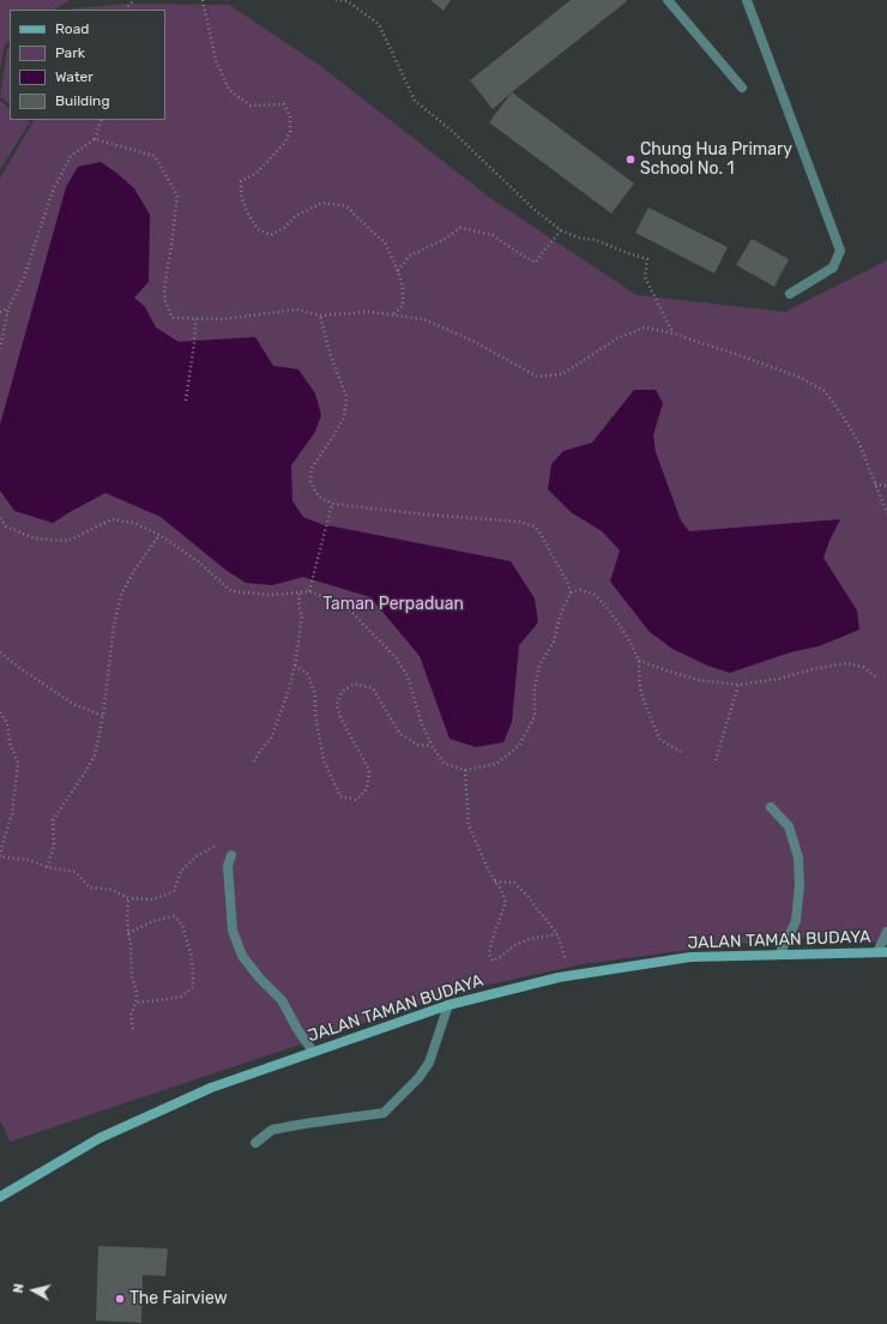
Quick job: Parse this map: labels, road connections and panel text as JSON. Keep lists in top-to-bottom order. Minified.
{"streets":{"main road":["JALAN TAMAN BUDAYA"]},"parks":["Taman Perpaduan"],"places":["Chung Hua Primary School No. 1","The Fairview"],"legend":["Road","Park","Water","Building"],"north":"left"}
